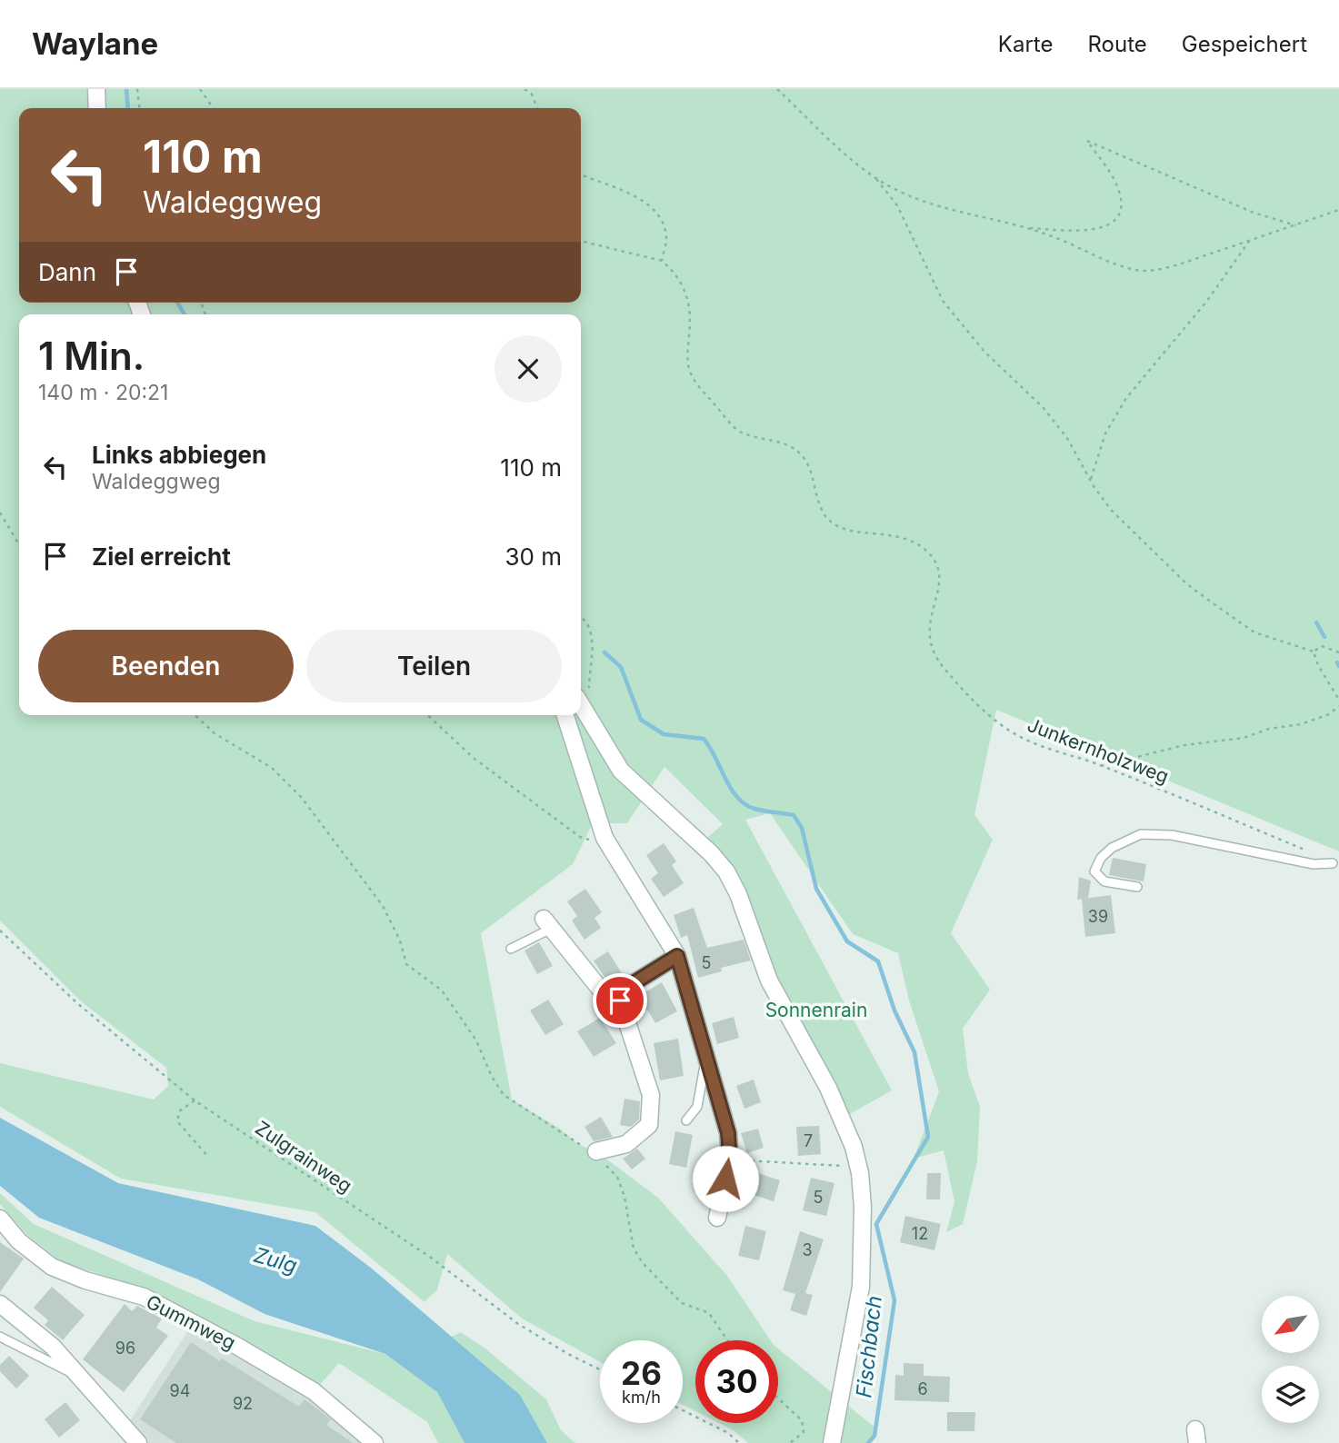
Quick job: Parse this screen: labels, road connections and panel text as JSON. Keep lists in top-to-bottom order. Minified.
{"streets":{"street":["Gummweg"],"path":["Junkernholzweg","Zulgrainweg"]},"water":["Zulg","Fischbach"],"parks":["Sonnenrain"],"house_numbers":["39","5","7","5","12","3","96","6","94","92"],"north":"bottom left","page":{"header":"Waylane","nav":["Karte","Route","Gespeichert"],"turn":["110 m","Waldeggweg"],"then":"Dann","heading":["1 Min.","140 m · 20:21"],"list":[{"name":"Links abbiegen","note":"Waldeggweg","value":"110 m"},{"name":"Ziel erreicht","value":"30 m"}],"buttons":["Beenden","Teilen"],"speed":"26 km/h","limit":"30"}}
